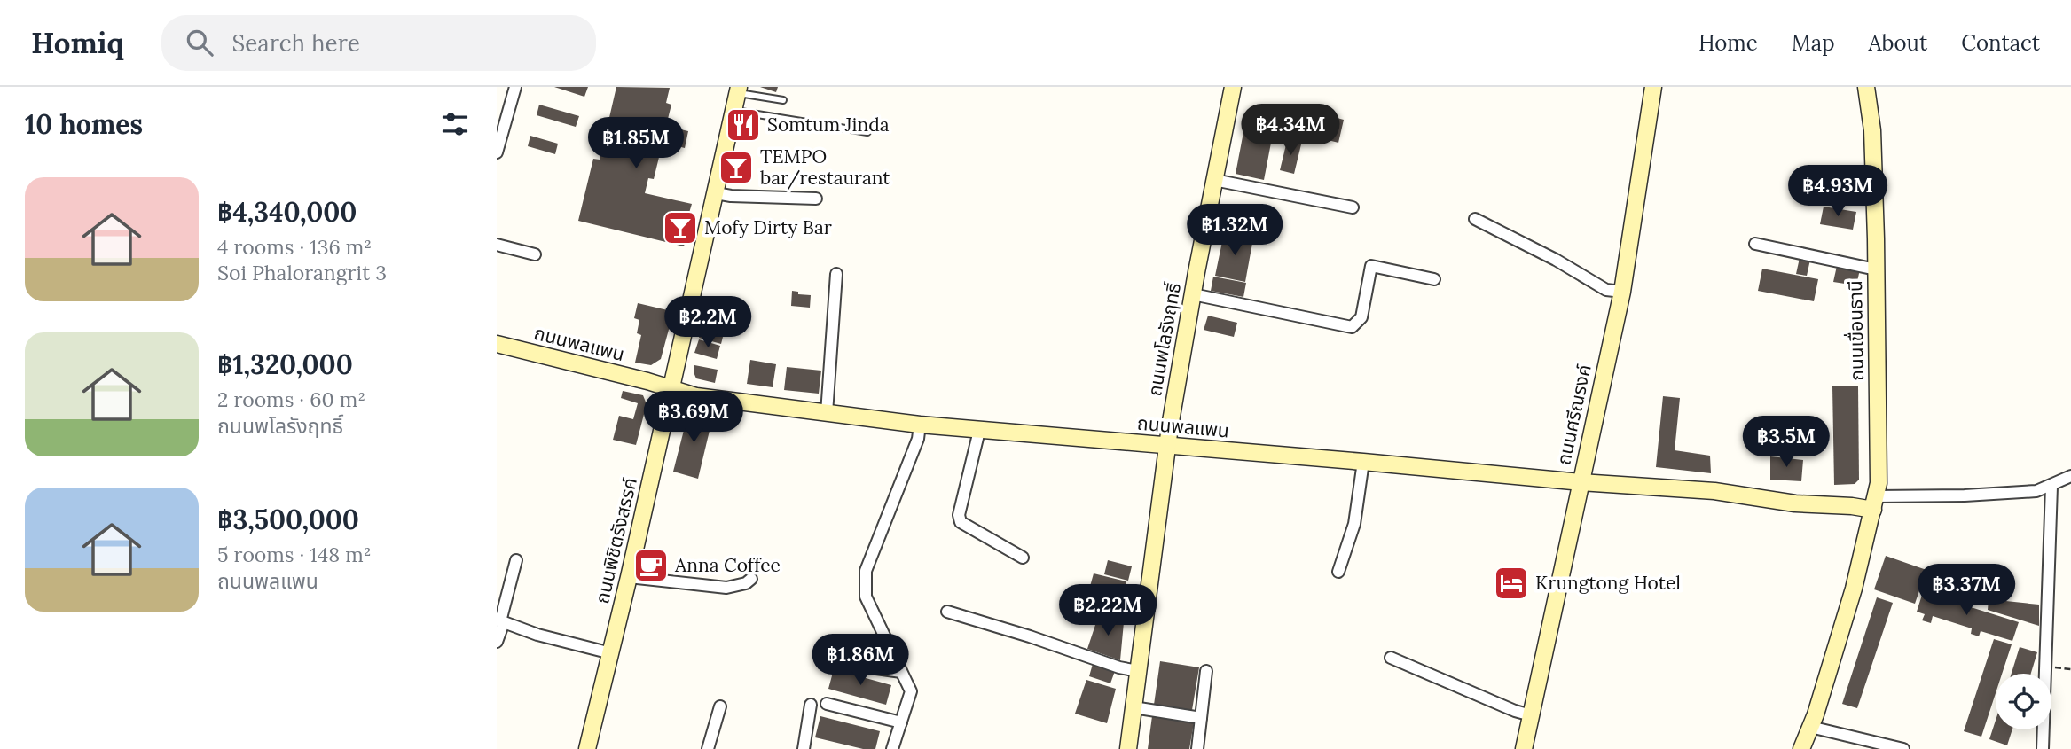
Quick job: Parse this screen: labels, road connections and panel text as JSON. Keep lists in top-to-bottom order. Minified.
{"streets":{"street":["ถนนเขื่อนธานี","ถนนพโลรังฤทธิ์","ถนนพลแพน","ถนนศรีณรงค์","ถนนพิชิตรังสรรค์"]},"crossings":[["ถนนเขื่อนธานี","ถนนพลแพน"],["ถนนพโลรังฤทธิ์","ถนนพลแพน"],["ถนนพลแพน","ถนนศรีณรงค์"],["ถนนพลแพน","ถนนพิชิตรังสรรค์"]],"places":{"restaurant":["Somtum Jinda"],"bar":["TEMPO bar/restaurant","Mofy Dirty Bar"],"cafe":["Anna Coffee"],"hotel":["Krungtong Hotel"]},"page":{"header":"Homiq","search":"Search here","nav":["Home","Map","About","Contact"],"heading":"10 homes","price":["฿4.34M","฿1.85M","฿4.93M","฿1.32M","฿2.2M","฿3.69M","฿3.5M","฿3.37M","฿2.22M","฿1.86M"],"list":[{"name":"฿4,340,000","note":"4 rooms · 136 m² · Soi Phalorangrit 3"},{"name":"฿1,320,000","note":"2 rooms · 60 m² · ถนนพโลรังฤทธิ์"},{"name":"฿3,500,000","note":"5 rooms · 148 m² · ถนนพลแพน"}]}}
